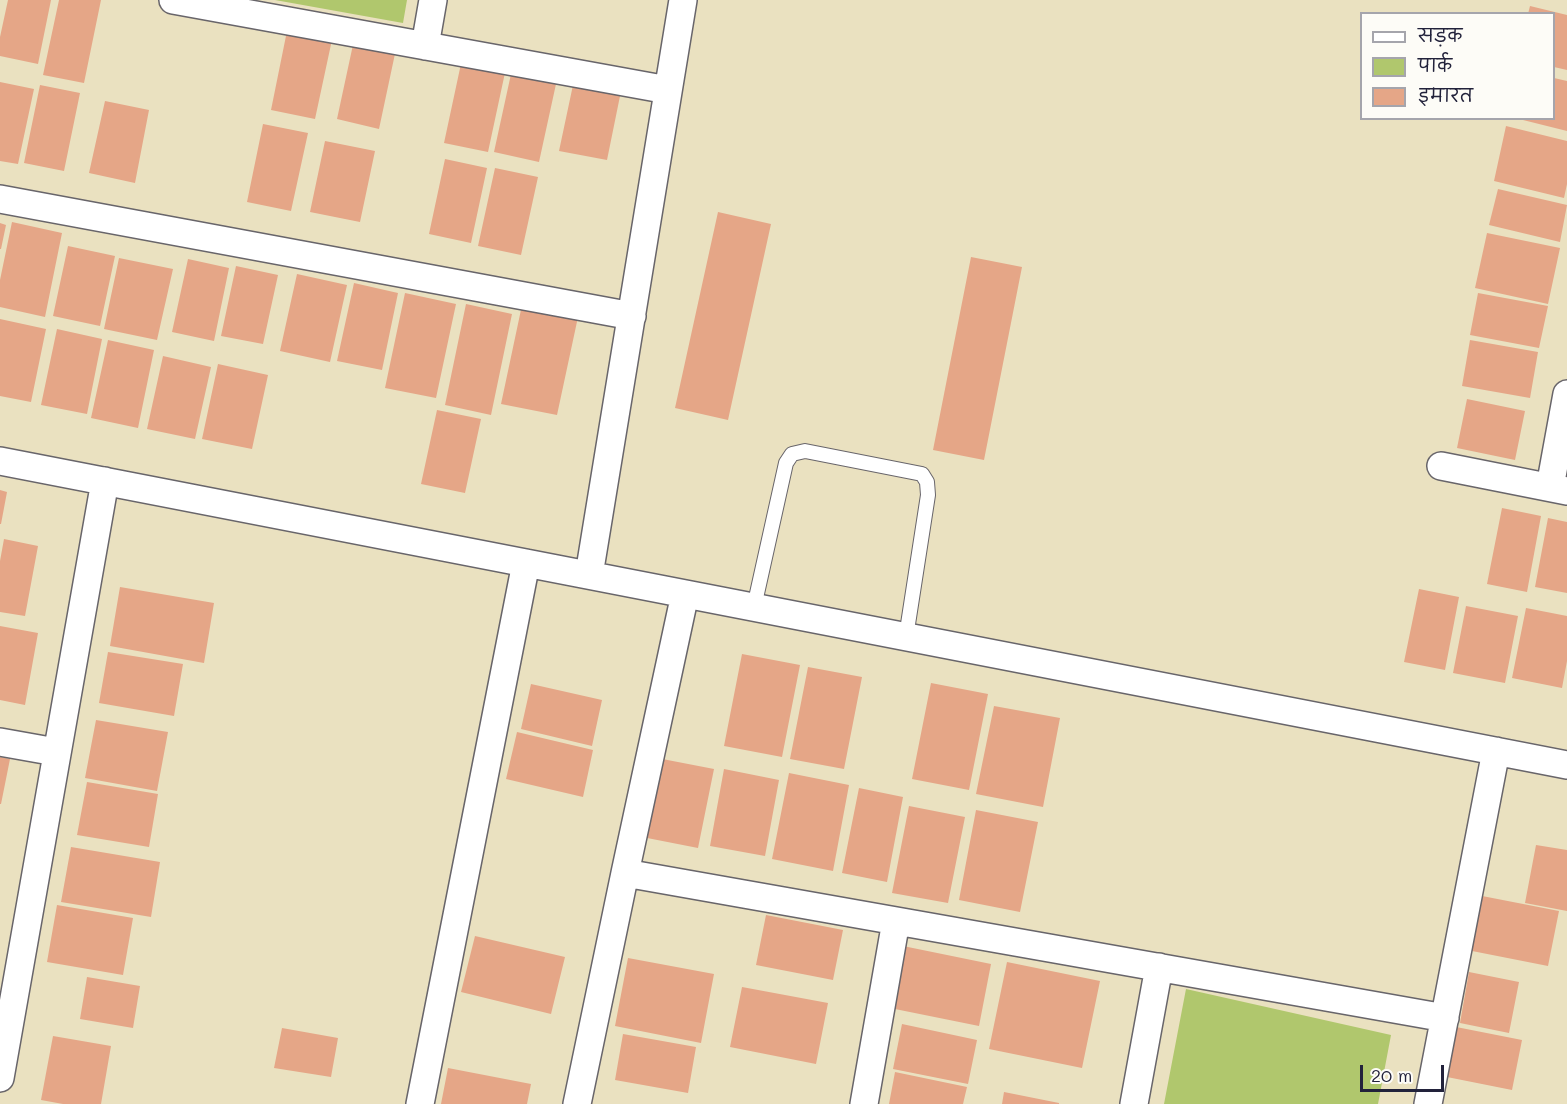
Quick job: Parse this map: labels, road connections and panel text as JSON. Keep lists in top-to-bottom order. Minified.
{"legend":["सड़क","पार्क","इमारत"],"scale_bar":"20 m"}
